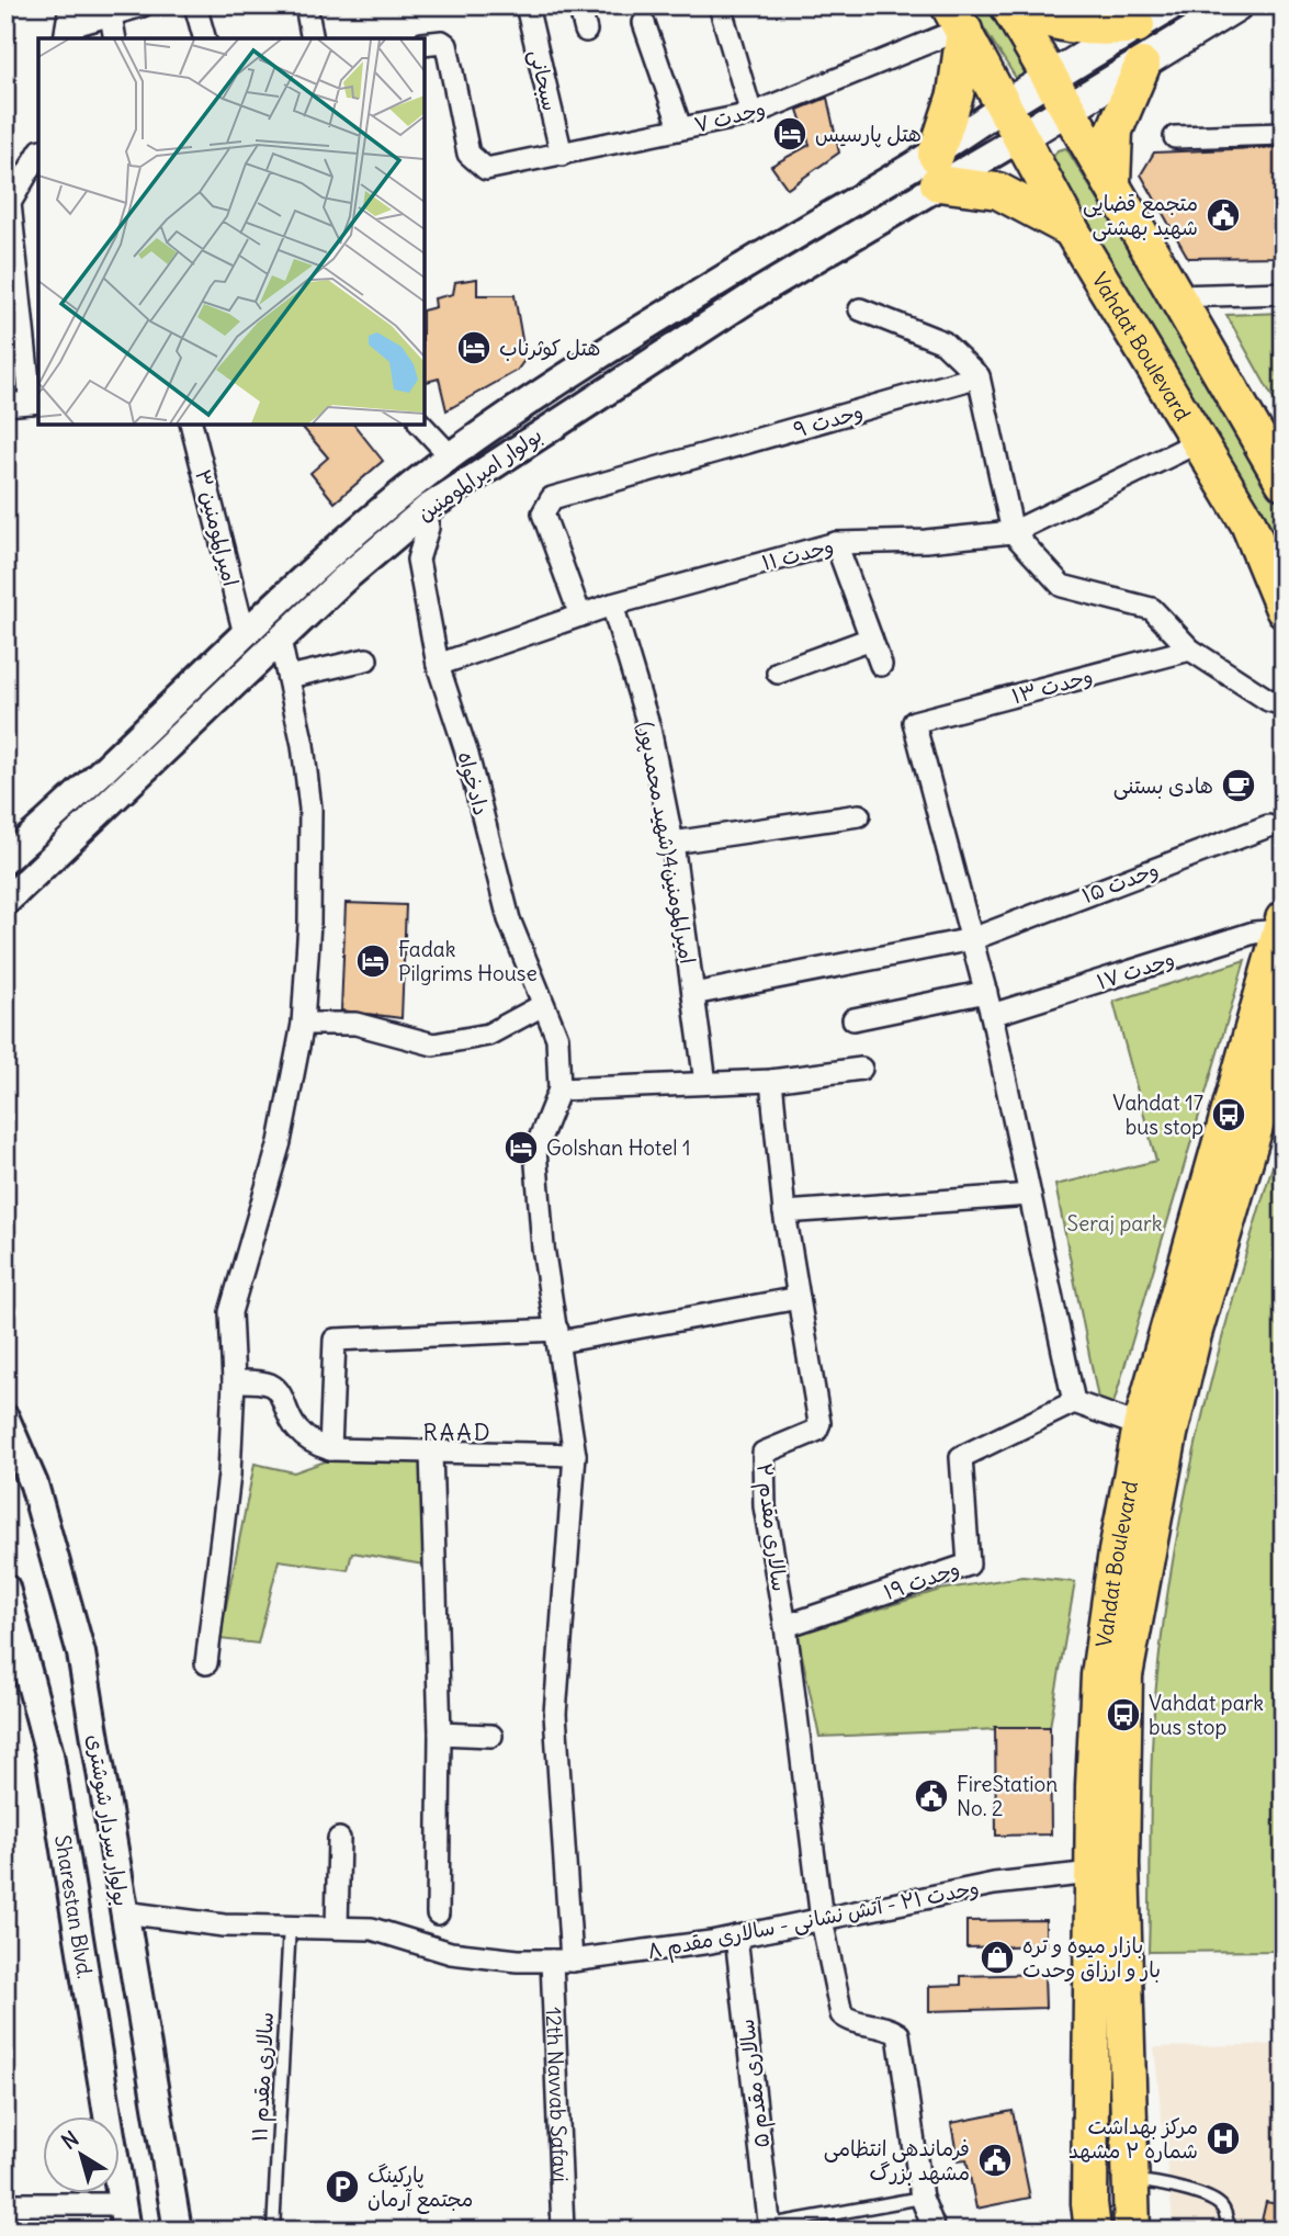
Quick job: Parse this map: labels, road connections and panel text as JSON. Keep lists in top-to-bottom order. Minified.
{"streets":{"main road":["Vahdat Boulevard"],"street":["سبحانی","وحدت ۷","وحدت ۹","بولوار امیرالمومنین","امیرالمومنین ۳","وحدت ۱۱","وحدت ۱۳","دادخواه","امیرالمومنین4(شهید محمدپور)","وحدت ۱۵","وحدت ۱۷","سالاری مقدم ۲","وحدت ۱۹","بولوار سردار شوشتری","Sharestan Blvd.","وحدت ۲۱ - آتش نشانی - سالاری مقدم ۸","سالاری مقدم ۵","12th Navvab Safavi"],"lane":["سالاری مقدم ۱۱"]},"crossings":[["سبحانی","وحدت ۷"],["وحدت ۷","Vahdat Boulevard"],["Vahdat Boulevard","بولوار امیرالمومنین"],["Vahdat Boulevard","وحدت ۱۱"],["Vahdat Boulevard","وحدت ۱۷"],["Vahdat Boulevard","وحدت ۲۱ - آتش نشانی - سالاری مقدم ۸"],["وحدت ۹","وحدت ۱۱"],["بولوار امیرالمومنین","امیرالمومنین ۳"],["وحدت ۱۱","دادخواه"],["وحدت ۱۱","امیرالمومنین4(شهید محمدپور)"],["وحدت ۱۳","وحدت ۱۵"],["دادخواه","12th Navvab Safavi"],["امیرالمومنین4(شهید محمدپور)","وحدت ۱۵"],["سالاری مقدم ۲","وحدت ۱۹"],["سالاری مقدم ۲","وحدت ۲۱ - آتش نشانی - سالاری مقدم ۸"],["بولوار سردار شوشتری","وحدت ۲۱ - آتش نشانی - سالاری مقدم ۸"],["وحدت ۲۱ - آتش نشانی - سالاری مقدم ۸","سالاری مقدم ۱۱"],["وحدت ۲۱ - آتش نشانی - سالاری مقدم ۸","سالاری مقدم ۵"],["وحدت ۲۱ - آتش نشانی - سالاری مقدم ۸","12th Navvab Safavi"]],"districts":["RAAD"],"parks":["Seraj park"],"places":{"hotel":["هتل پارسیس","هتل کوثرناب","Fadak Pilgrims House","Golshan Hotel 1"],"public building":["متجمع قضایی شهید بهشتی","FireStation No. 2","فرماندهی انتظامی مشهد بزرگ"],"cafe":["هادی بستنی"],"bus stop":["Vahdat 17 bus stop","Vahdat park bus stop"],"shop":["بازار میوه و تره بار و ارزاق وحدت"],"hospital":["مرکز بهداشت شماره ۲ مشهد"],"parking":["پارکینگ مجتمع آرمان"]},"north":"top left"}
